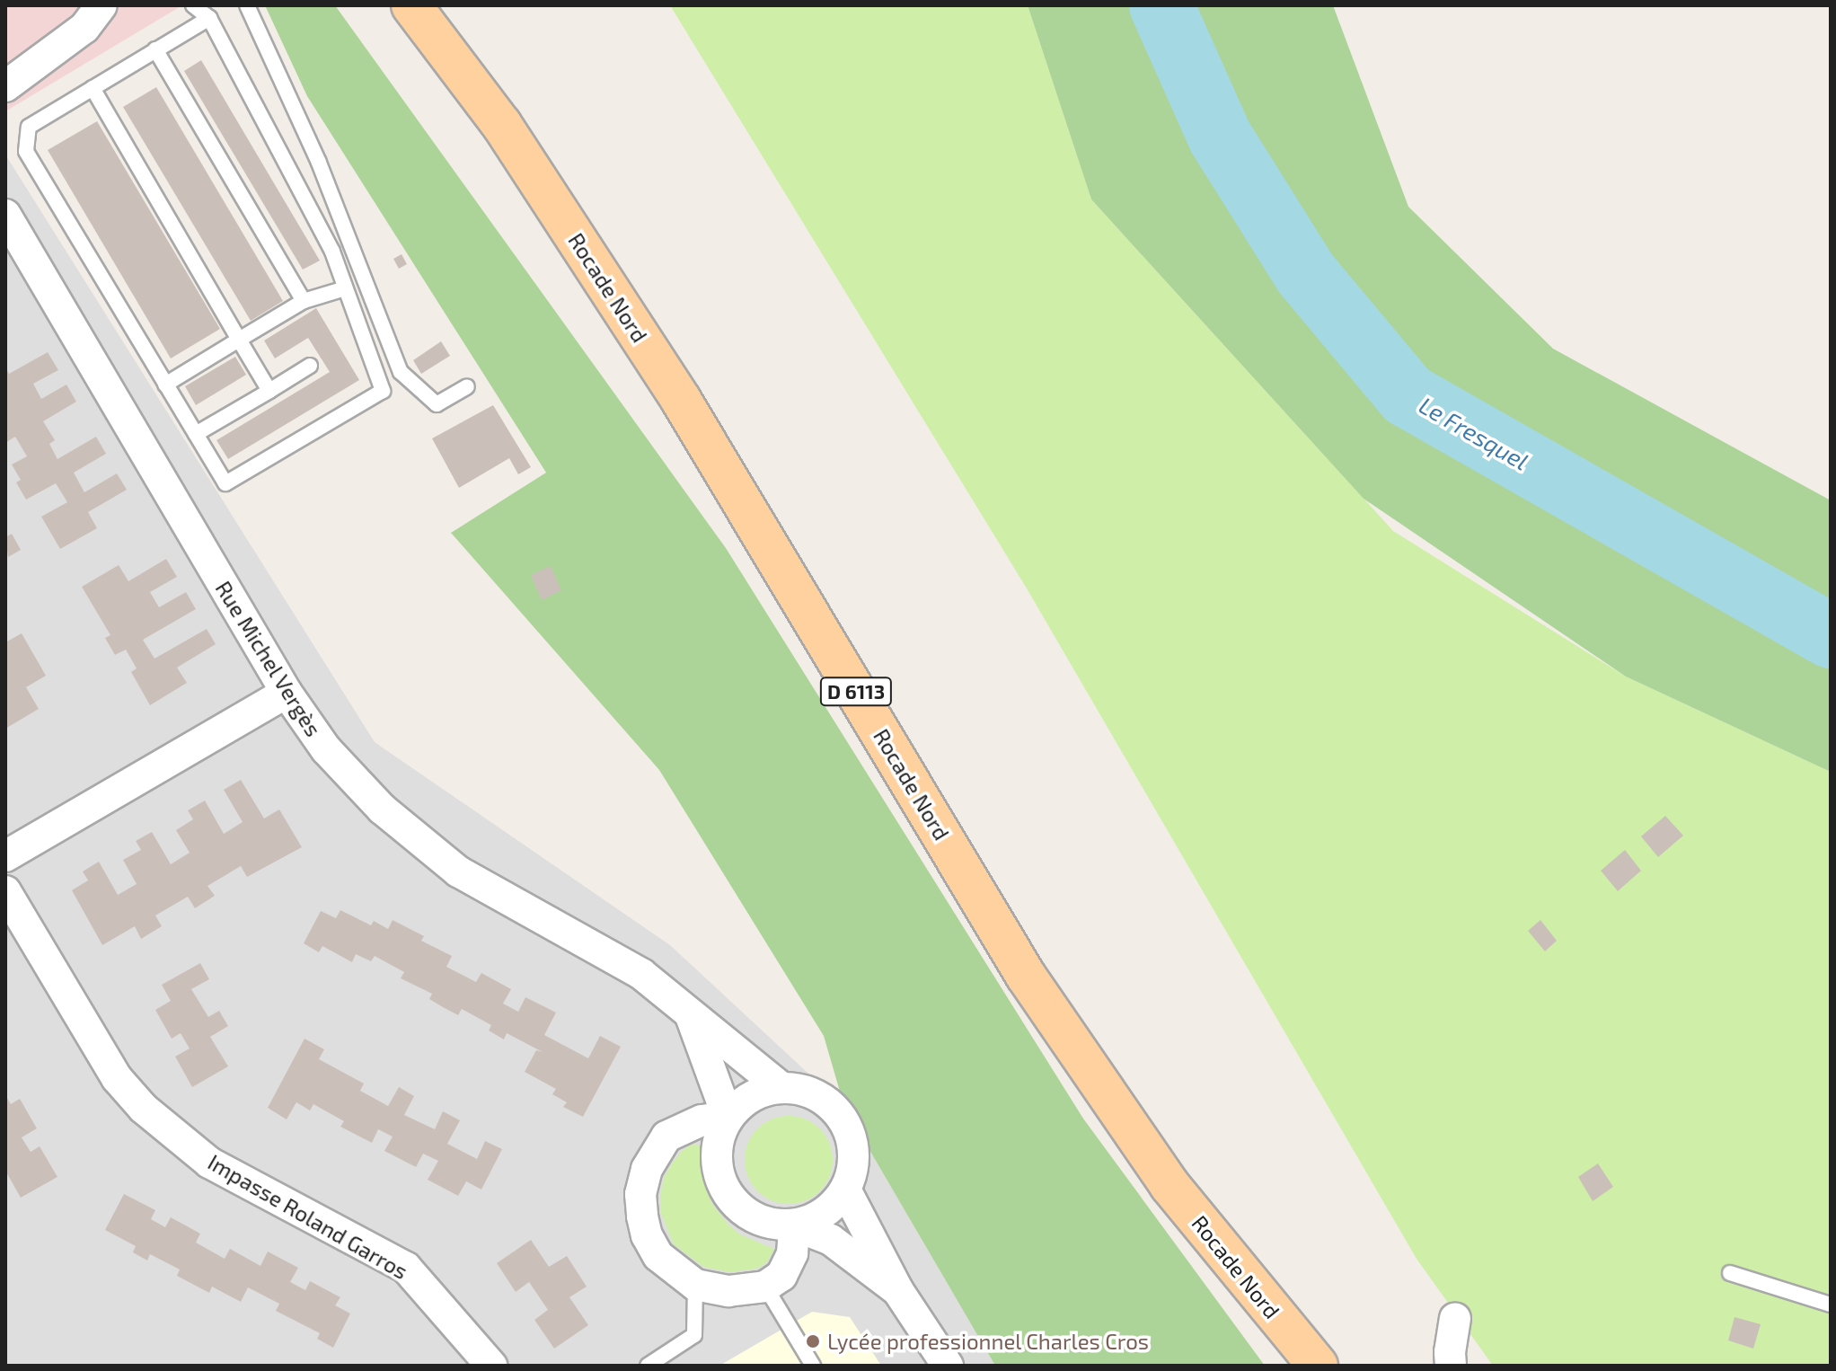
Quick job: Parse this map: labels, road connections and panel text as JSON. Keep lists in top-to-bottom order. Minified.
{"streets":{"main road":["Rocade Nord","D 6113"],"street":["Rue Michel Vergès","Impasse Roland Garros"]},"water":["Le Fresquel"],"places":["Lycée professionnel Charles Cros"]}
